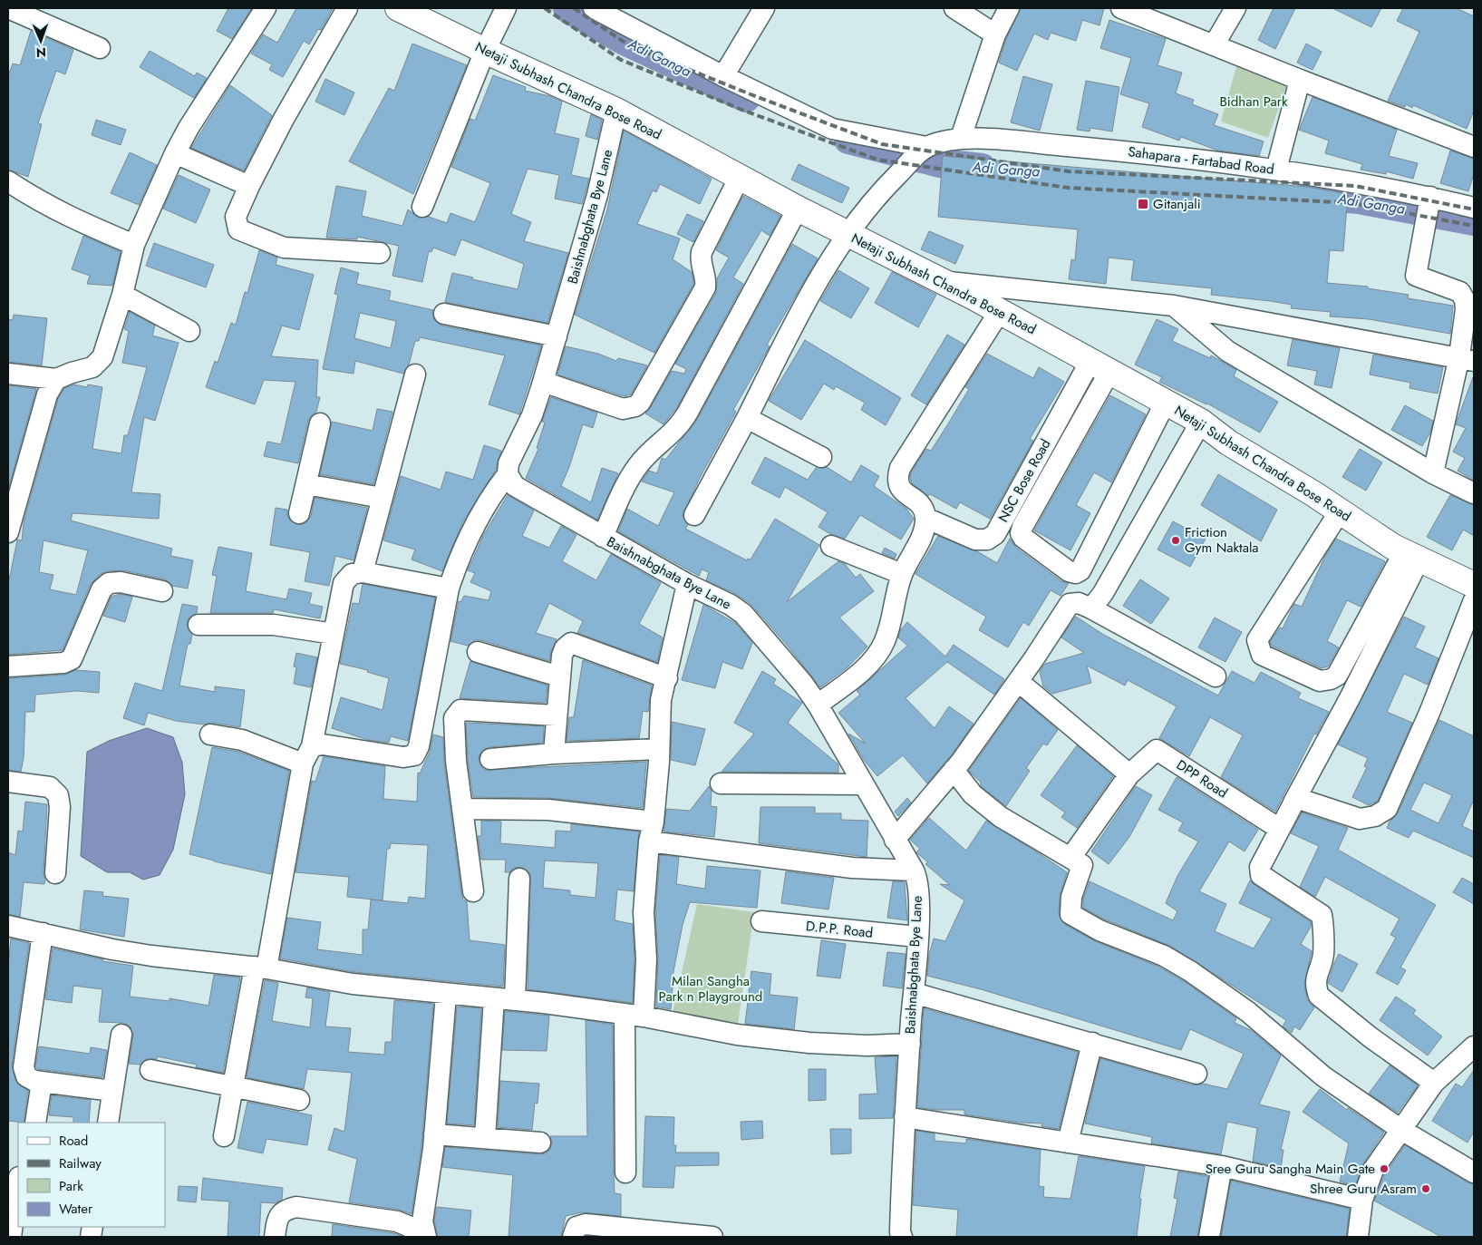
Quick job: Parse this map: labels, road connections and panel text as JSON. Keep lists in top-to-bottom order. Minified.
{"streets":{"main road":["Netaji Subhash Chandra Bose Road"],"street":["Sahapara - Fartabad Road","Baishnabghata Bye Lane","NSC Bose Road","DPP Road","D.P.P. Road"]},"crossings":[["Netaji Subhash Chandra Bose Road","Baishnabghata Bye Lane"],["Netaji Subhash Chandra Bose Road","NSC Bose Road"],["Baishnabghata Bye Lane","D.P.P. Road"]],"water":["Adi Ganga"],"parks":["Bidhan Park","Milan Sangha Park n Playground"],"places":{"transit":["Gitanjali"],"other":["Friction Gym Naktala","Sree Guru Sangha Main Gate","Shree Guru Asram"]},"legend":["Road","Railway","Park","Water"],"north":"bottom"}
